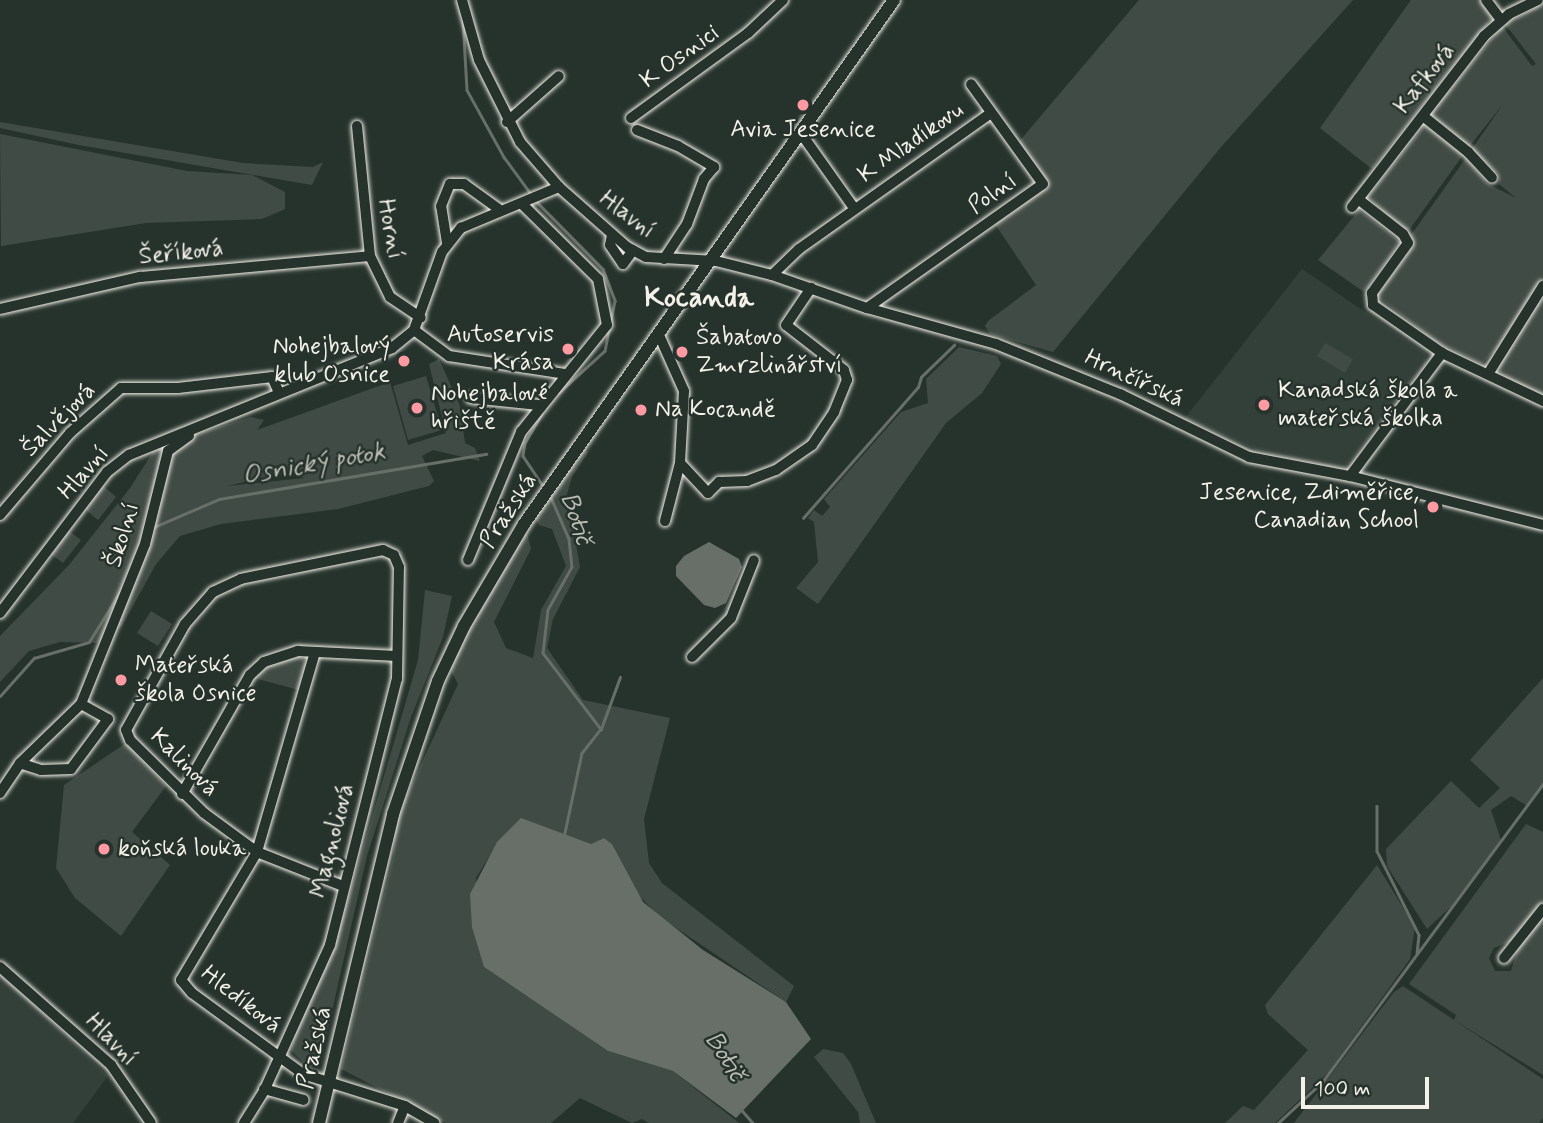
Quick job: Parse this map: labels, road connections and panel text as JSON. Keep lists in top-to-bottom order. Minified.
{"streets":{"main road":["Pražská"],"street":["K Osnici","Kafková","K Mladíkovu","Polní","Hlavní","Horní","Šeříková","Hrnčířská","Šalvějová","Školní","Kalinová","Magnoliová","Hledíková"]},"crossings":[["K Mladíkovu","Polní"],["K Mladíkovu","Hrnčířská"],["K Mladíkovu","Pražská"],["Polní","Hrnčířská"],["Hlavní","Hrnčířská"],["Hlavní","Pražská"],["Hlavní","Školní"],["Horní","Šeříková"],["Hrnčířská","Pražská"],["Pražská","Hledíková"],["Kalinová","Magnoliová"],["Kalinová","Hledíková"],["Magnoliová","Hledíková"]],"districts":["Kocanda"],"water":["Osnický potok","Botič"],"places":["Avia Jesenice","Autoservis Krása","Šabatovo Zmrzlinářství","Nohejbalový klub Osnice","Kanadská škola a mateřská školka","Nohejbalové hřiště","Na Kocandě","Jesenice, Zdiměřice, Canadian School","Mateřská škola Osnice","koňská louka"],"scale_bar":"100 m"}
